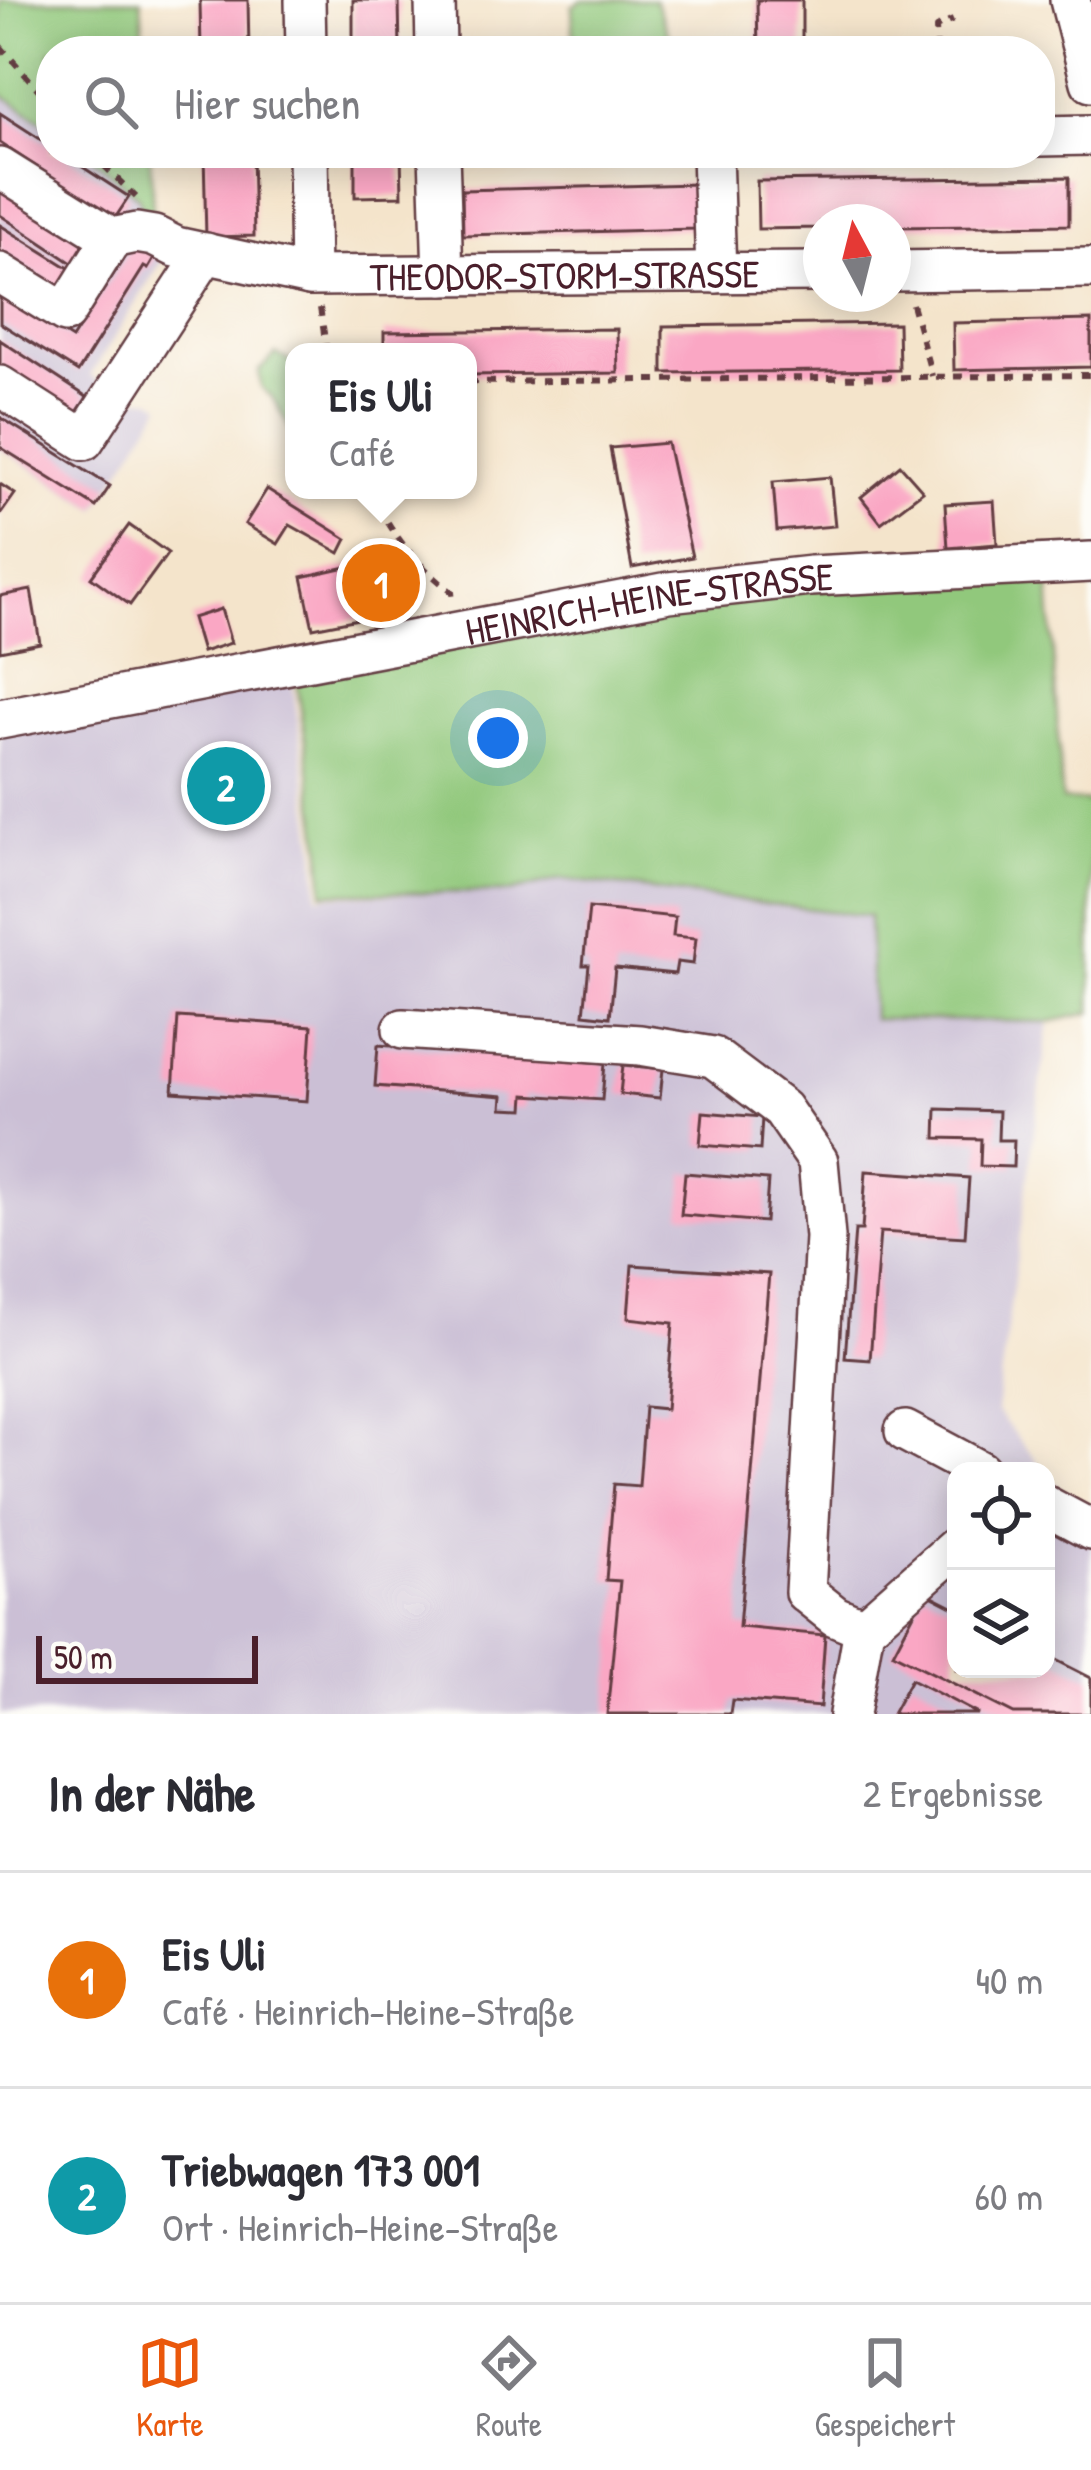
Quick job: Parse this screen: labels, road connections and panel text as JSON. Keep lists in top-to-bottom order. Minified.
{"streets":{"street":["THEODOR-STORM-STRASSE","HEINRICH-HEINE-STRASSE"]},"scale_bar":"50 m","north":"top","page":{"search":"Hier suchen","popup":["Eis Uli","Café"],"pins":["1","2"],"scale":"50 m","heading":["In der Nähe","2 Ergebnisse"],"list":[{"mark":"1","name":"Eis Uli","note":"Café · Heinrich-Heine-Straße","value":"40 m"},{"mark":"2","name":"Triebwagen 173 001","note":"Ort · Heinrich-Heine-Straße","value":"60 m"}],"nav":["Karte","Route","Gespeichert"]}}
